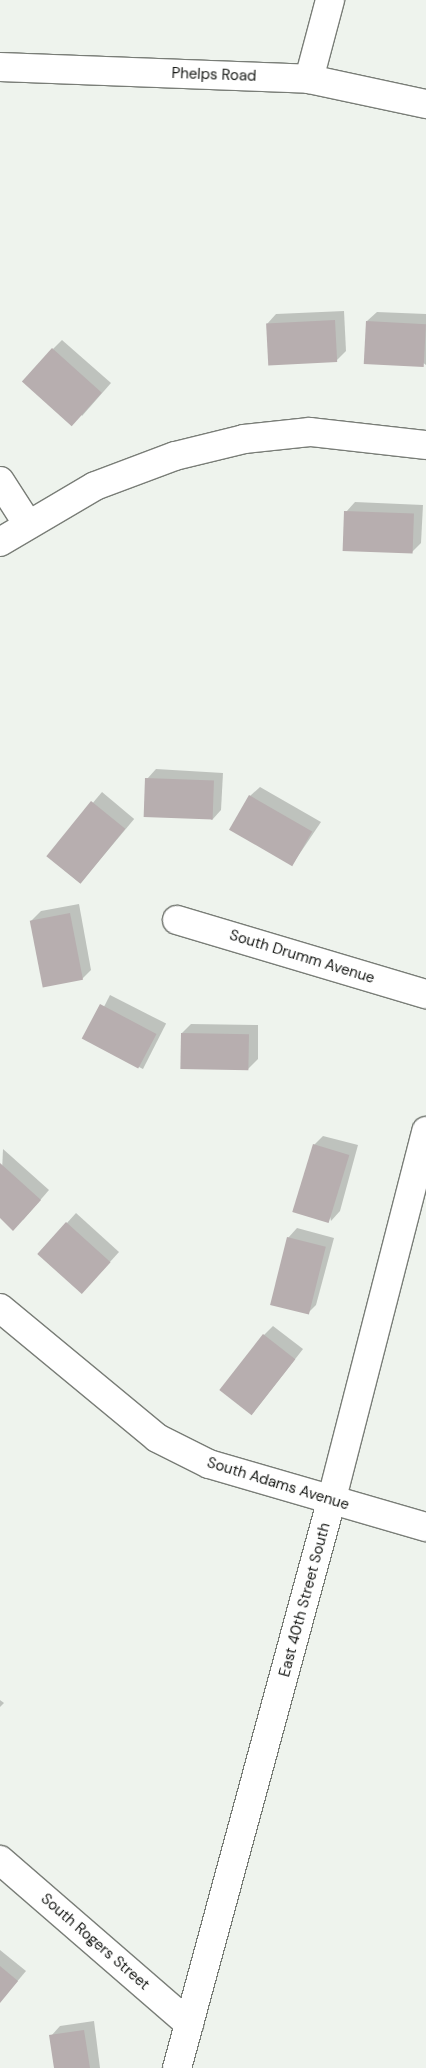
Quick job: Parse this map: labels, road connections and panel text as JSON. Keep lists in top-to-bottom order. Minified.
{"streets":{"street":["Phelps Road","South Drumm Avenue","South Adams Avenue","East 40th Street South","South Rogers Street"]},"crossings":[["South Adams Avenue","East 40th Street South"],["East 40th Street South","South Rogers Street"]]}
